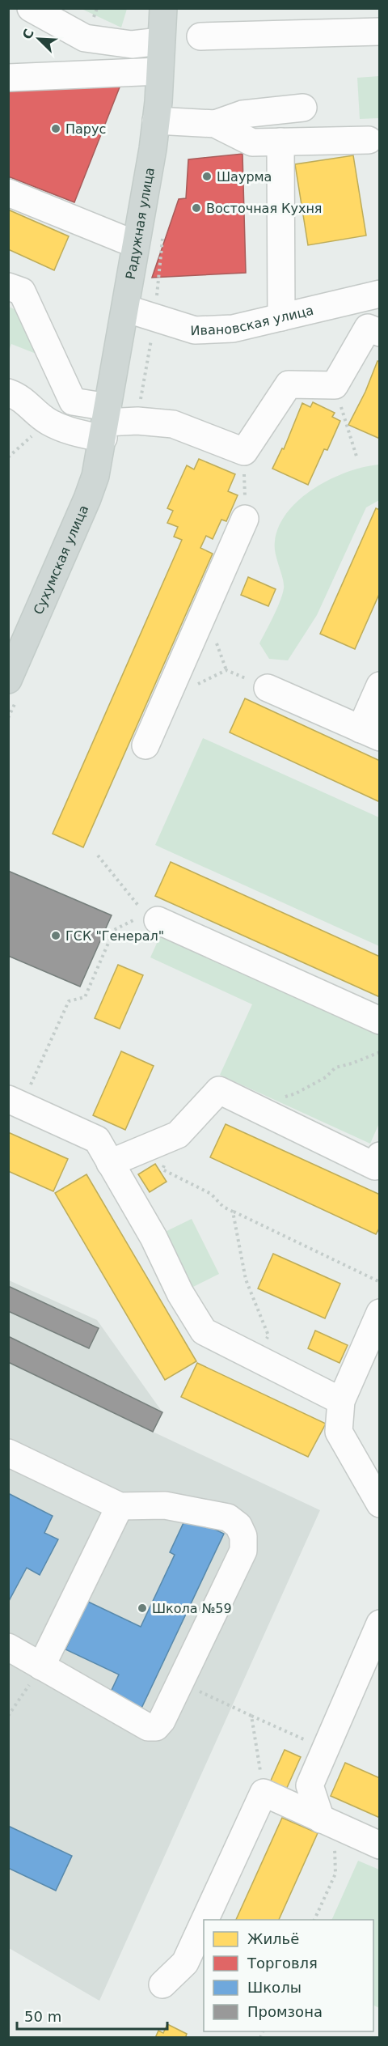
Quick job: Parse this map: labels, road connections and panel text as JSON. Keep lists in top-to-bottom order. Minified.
{"streets":{"main road":["Радужная улица","Сухумская улица"],"street":["Ивановская улица"]},"crossings":[["Радужная улица","Ивановская улица"],["Радужная улица","Сухумская улица"]],"places":["Парус","Шаурма","Восточная Кухня","ГСК \"Генерал\"","Школа №59"],"legend":["Жильё","Торговля","Школы","Промзона"],"scale_bar":"50 m","north":"top left"}
